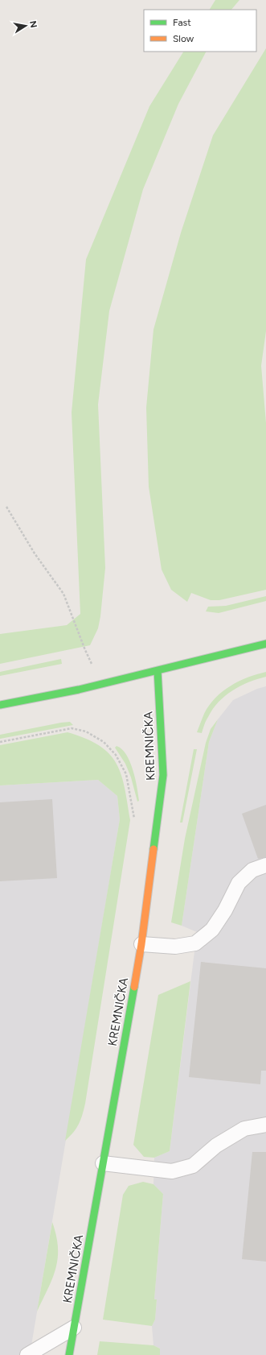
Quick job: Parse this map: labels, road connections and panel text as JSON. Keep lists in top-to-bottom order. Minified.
{"streets":{"main road":["KREMNIČKA"]},"legend":["Fast","Slow"],"north":"right"}
